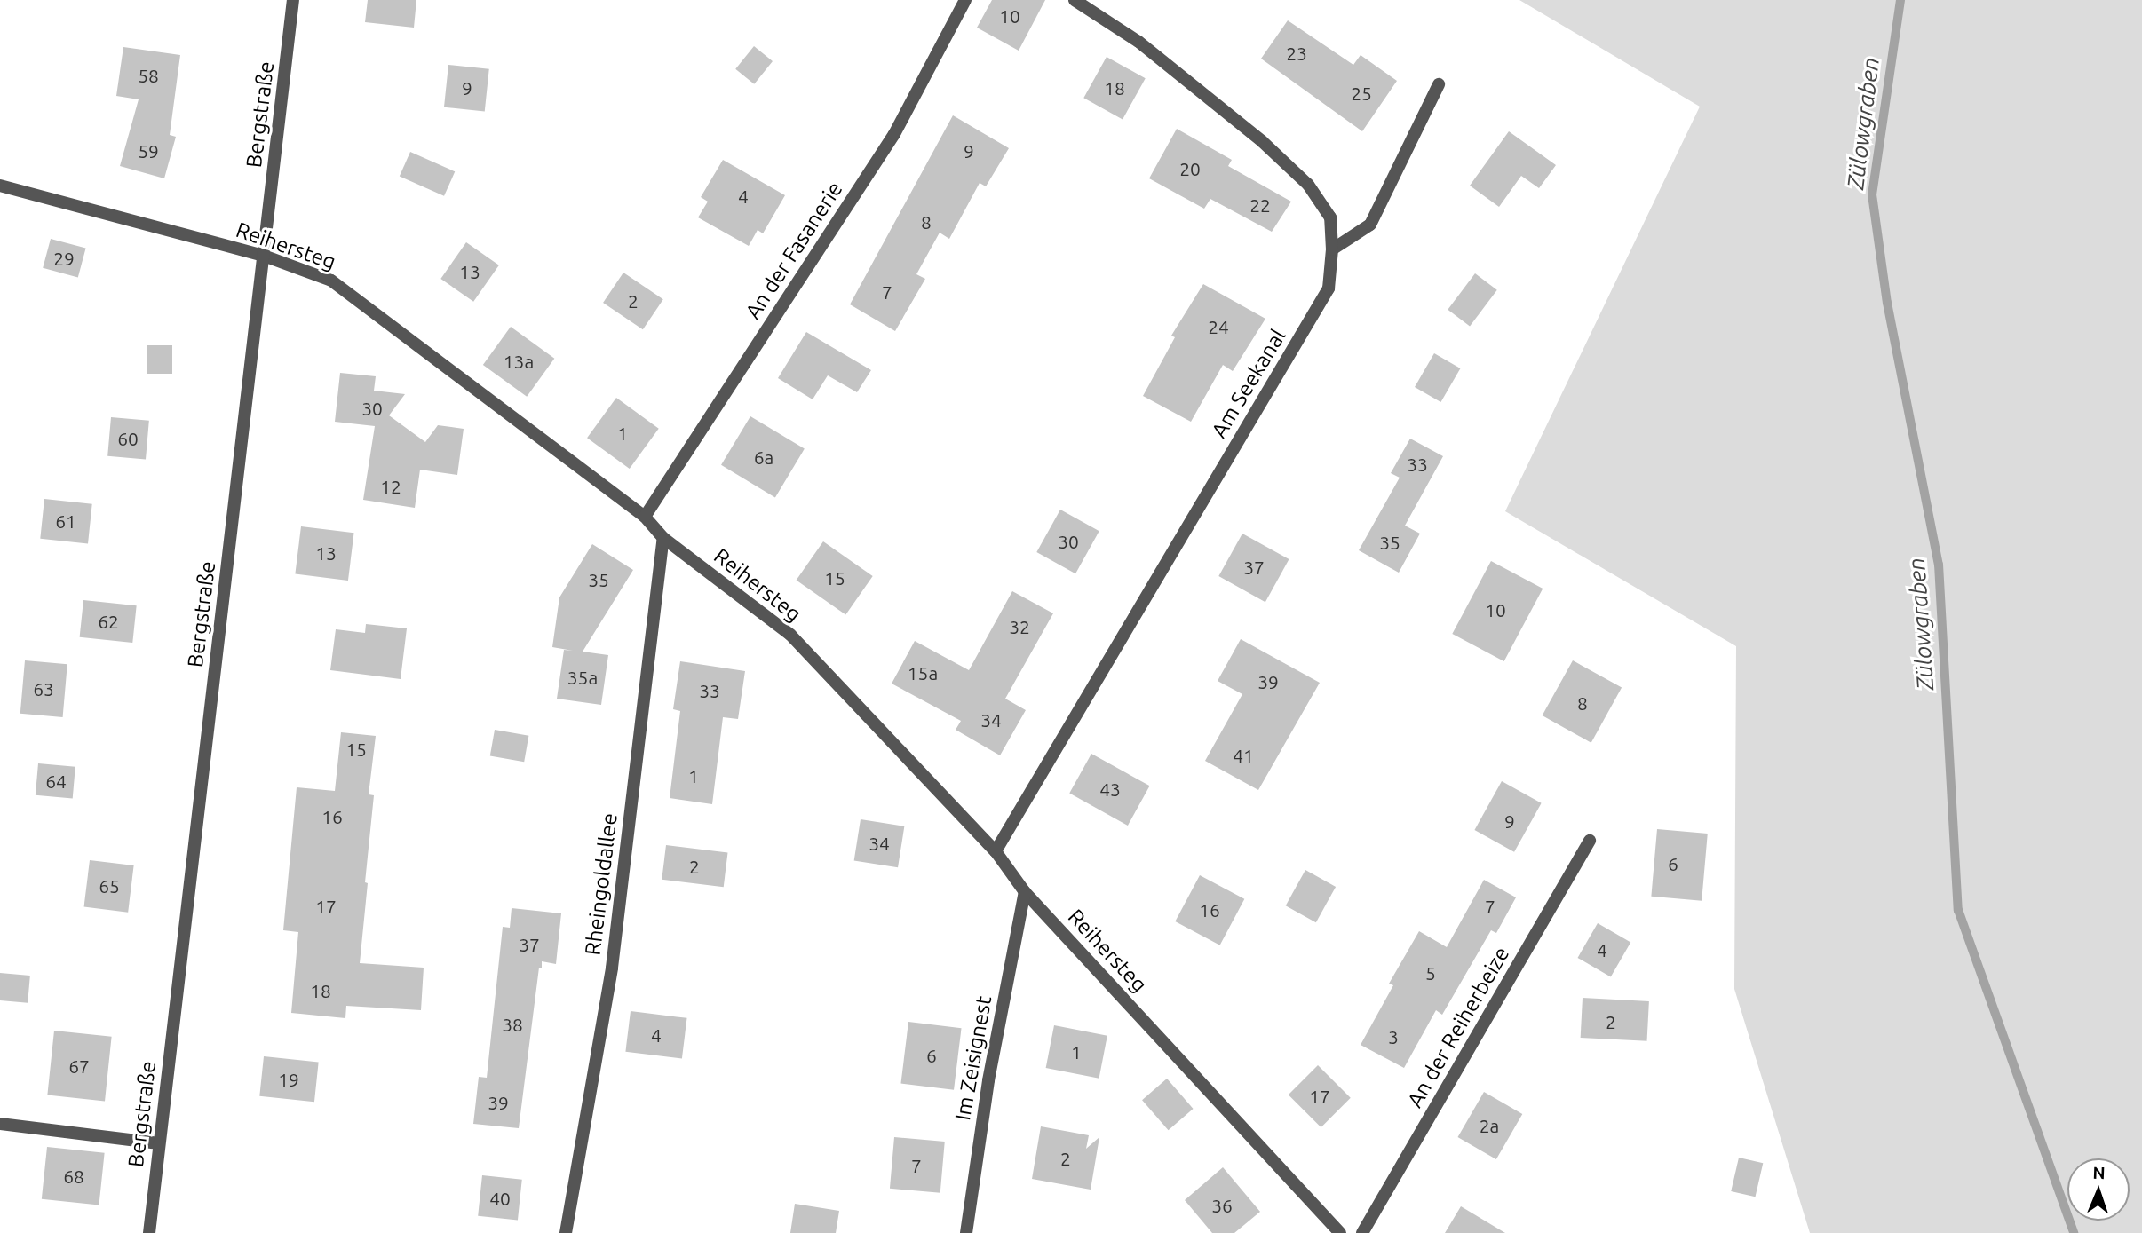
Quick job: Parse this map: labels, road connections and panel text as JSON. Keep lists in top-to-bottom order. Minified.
{"streets":{"street":["Bergstraße","Reihersteg","An der Fasanerie","Am Seekanal","Rheingoldallee","An der Reiherbeize","Im Zeisignest"]},"crossings":[["Bergstraße","Reihersteg"],["Reihersteg","An der Fasanerie"],["Reihersteg","Am Seekanal"],["Reihersteg","Rheingoldallee"],["Reihersteg","Im Zeisignest"]],"water":["Zülowgraben"],"house_numbers":["10","23","58","9","18","25","59","9","20","4","22","8","29","13","7","2","24","13a","30","1","60","6a","33","12","61","30","35","13","37","15","35","10","62","32","15a","35a","39","63","33","8","34","15","41","1","64","43","16","9","34","6","2","65","17","7","16","37","4","5","18","2","38","4","3","1","6","67","19","17","39","2a","2","7","68","40","36"],"north":"top"}
